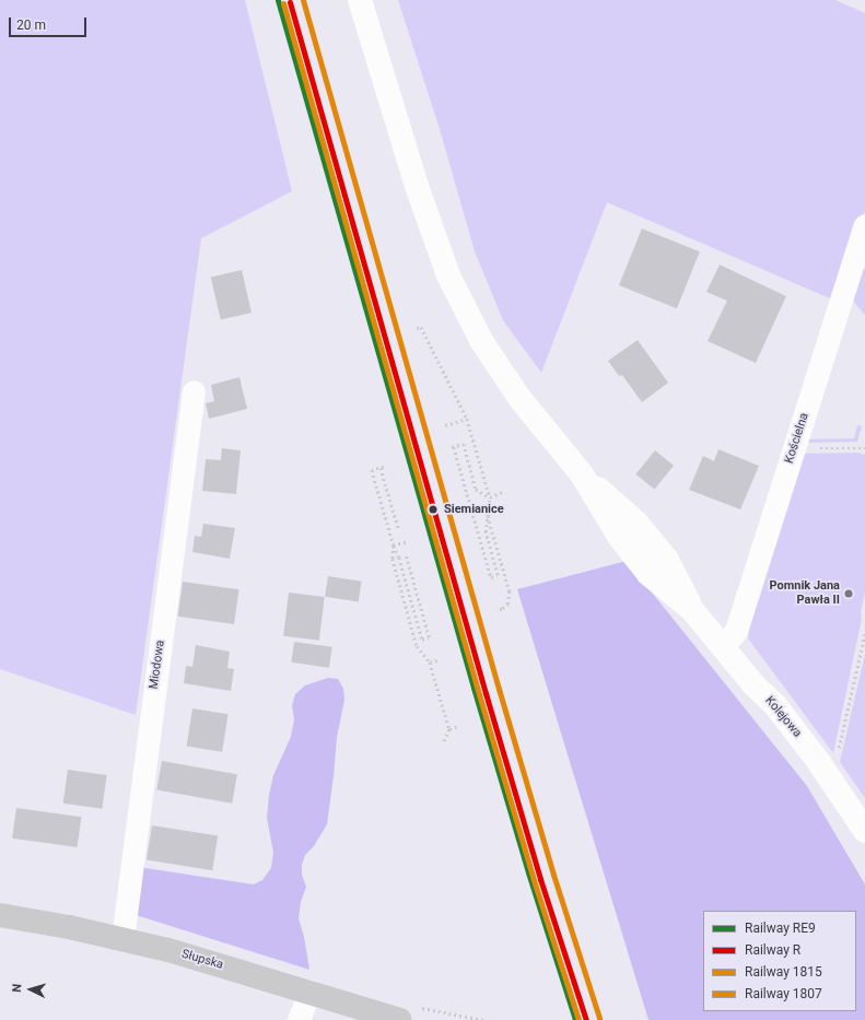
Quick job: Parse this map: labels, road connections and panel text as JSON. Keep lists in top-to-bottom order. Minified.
{"streets":{"main road":["Słupska"],"street":["Kościelna","Miodowa","Kolejowa"]},"crossings":[["Kościelna","Kolejowa"],["Miodowa","Słupska"]],"places":["Siemianice","Pomnik Jana Pawła II"],"lines":["rail line RE9","rail line 1815","rail line R","rail line 1807"],"legend":["Railway RE9","Railway R","Railway 1815","Railway 1807"],"scale_bar":"20 m","north":"left"}
